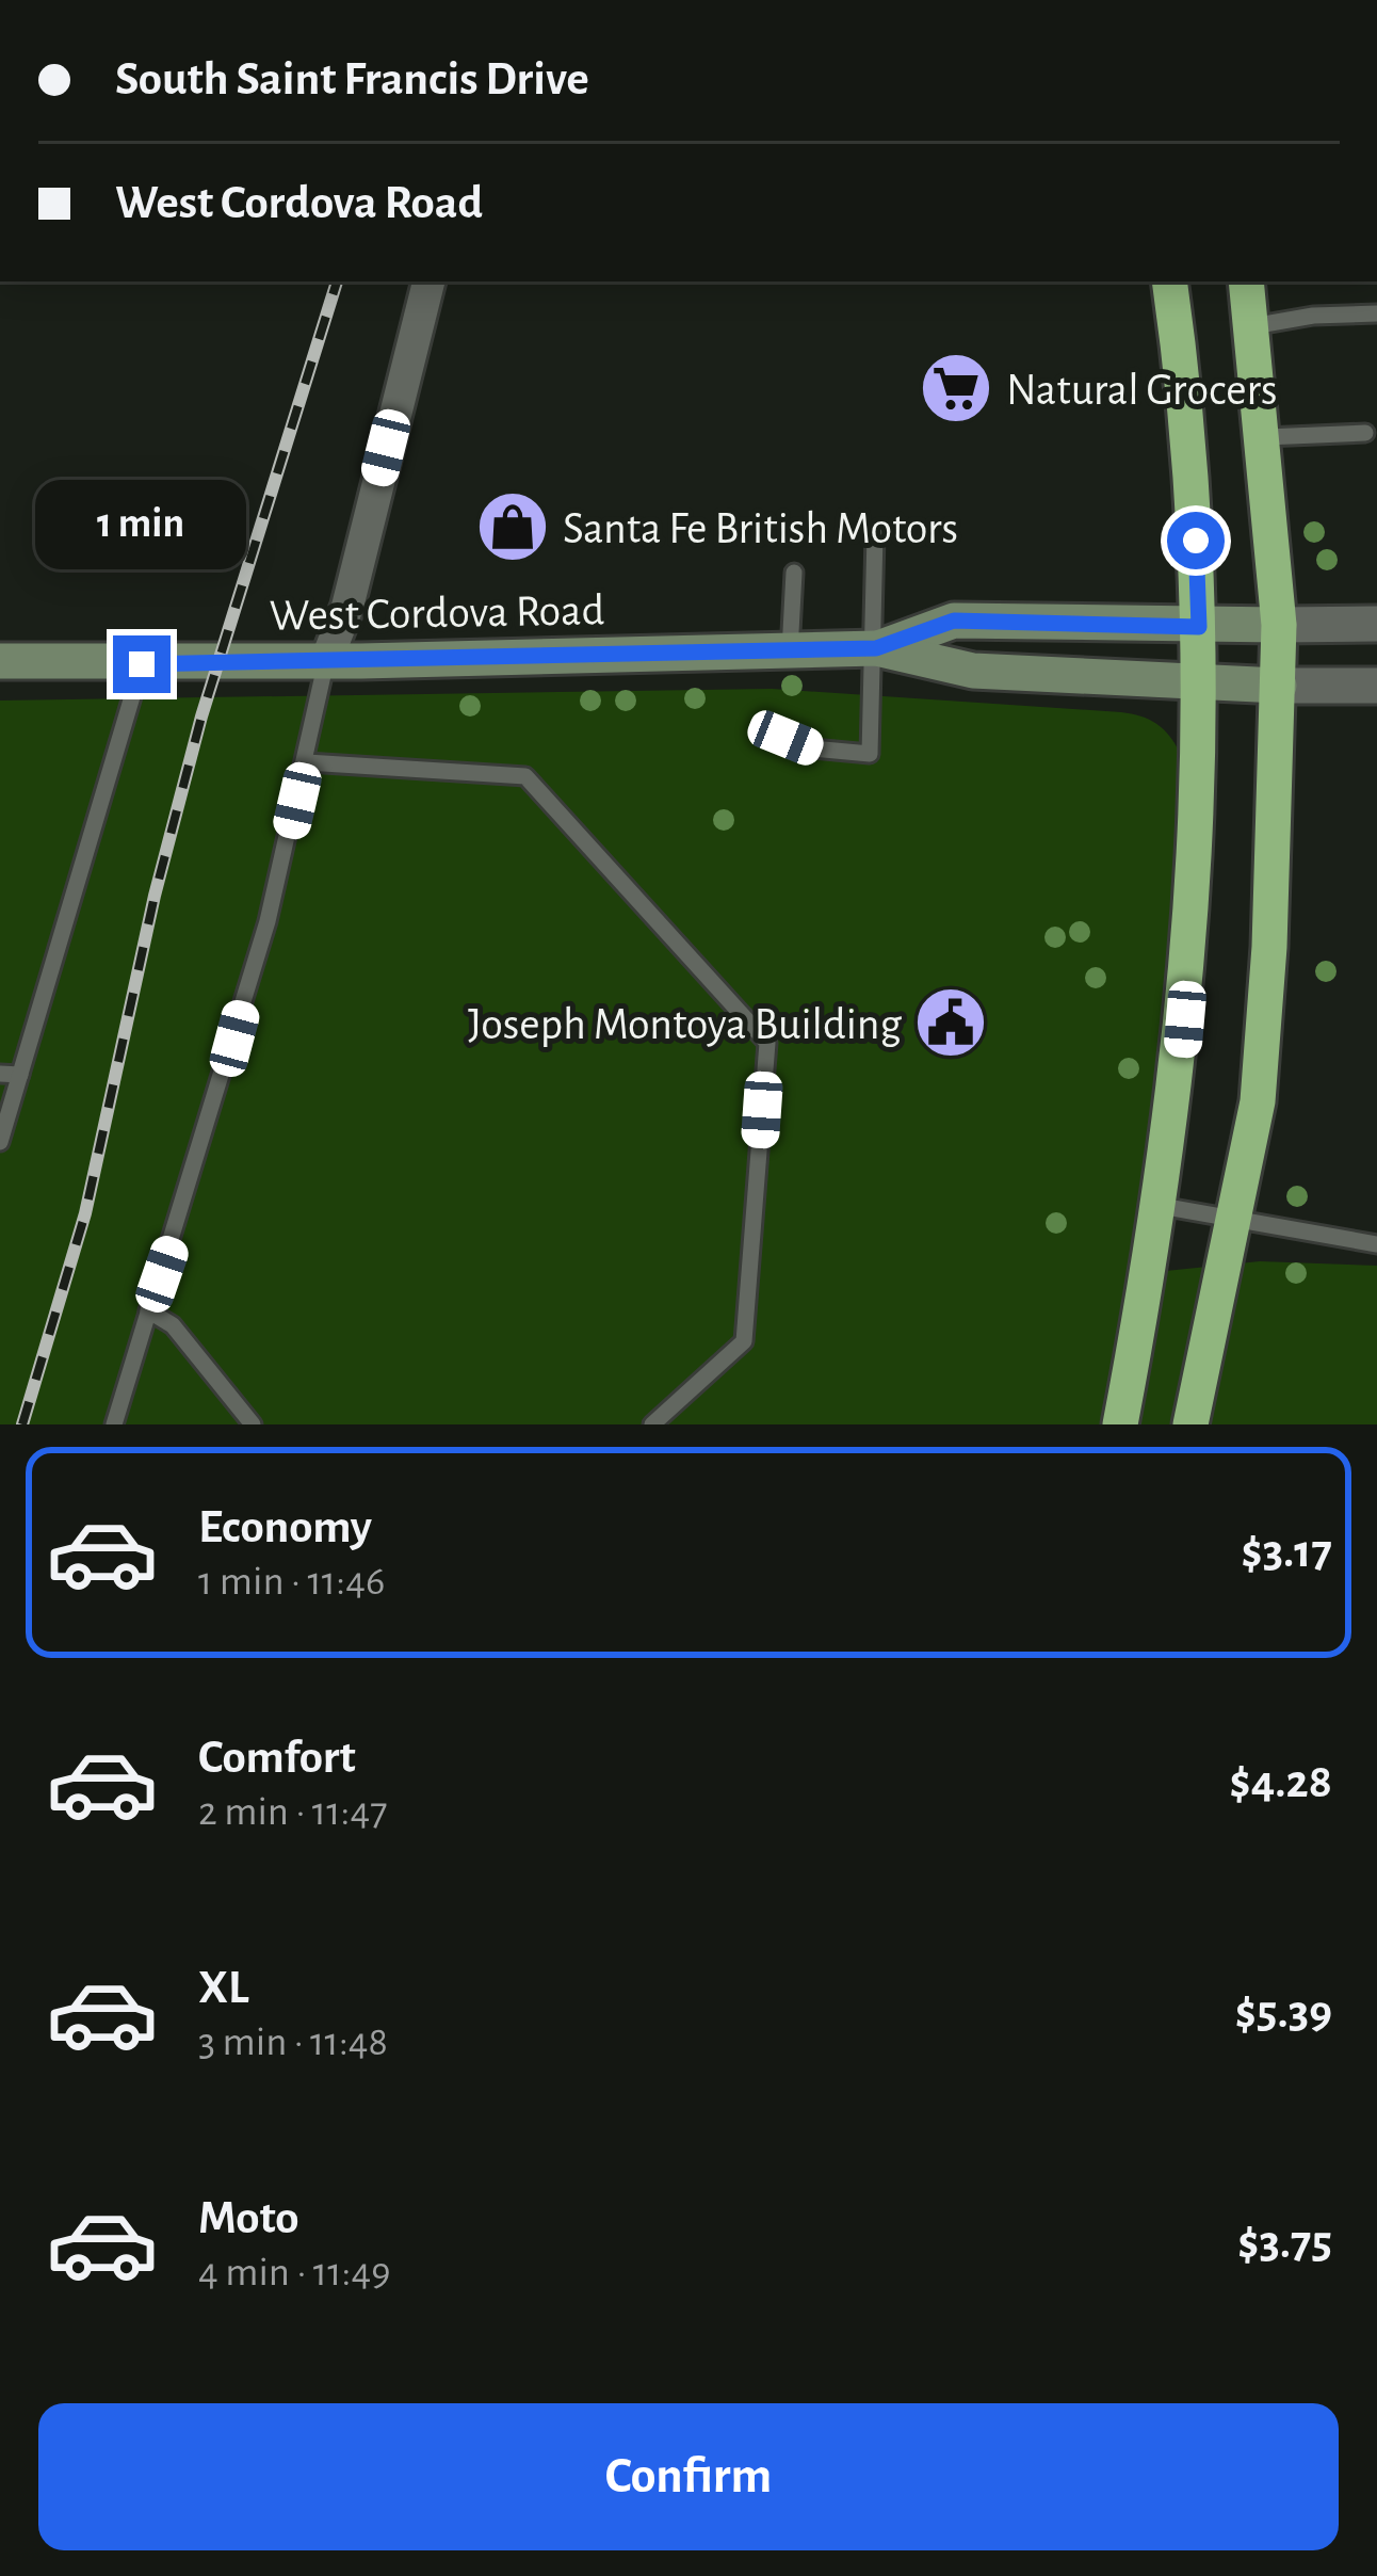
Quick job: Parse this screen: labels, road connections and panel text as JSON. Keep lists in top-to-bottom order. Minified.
{"streets":{"main road":["West Cordova Road"]},"places":{"supermarket":["Natural Grocers"],"shop":["Santa Fe British Motors"],"public building":["Joseph Montoya Building"]},"page":{"banner":["South Saint Francis Drive","West Cordova Road"],"bubble":"1 min","list":[{"name":"Economy","note":"1 min · 11:46","value":"$3.17"},{"name":"Comfort","note":"2 min · 11:47","value":"$4.28"},{"name":"XL","note":"3 min · 11:48","value":"$5.39"},{"name":"Moto","note":"4 min · 11:49","value":"$3.75"}],"buttons":"Confirm"}}
